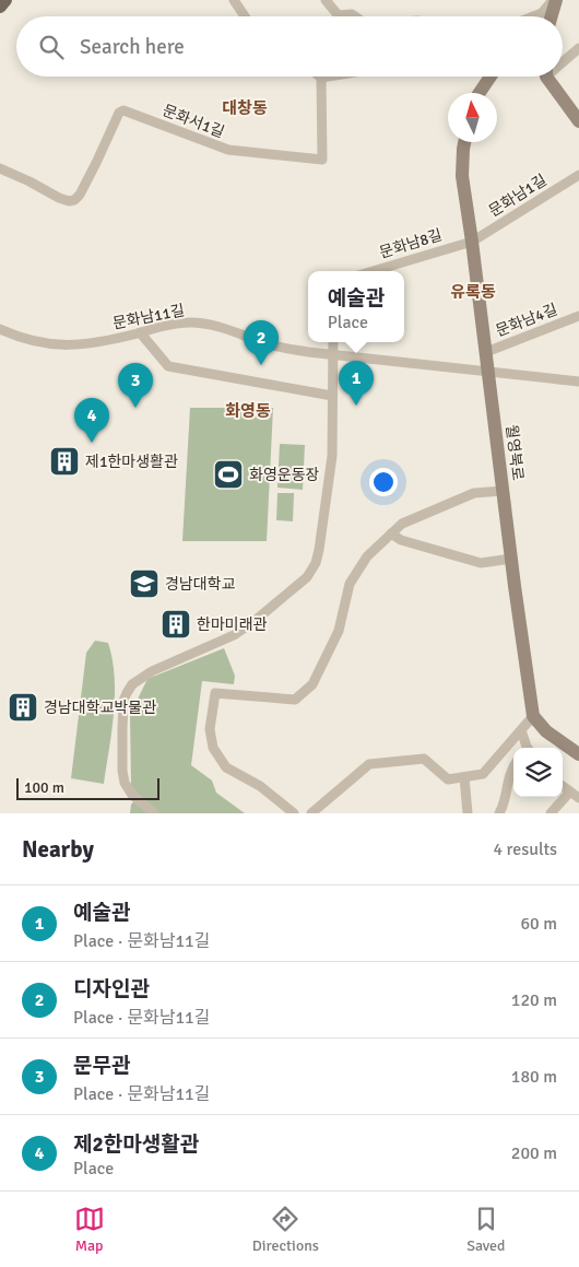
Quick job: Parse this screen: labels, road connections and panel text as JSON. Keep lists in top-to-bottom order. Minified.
{"streets":{"main road":["월영북로"],"street":["문화서1길","문화남1길","문화남8길","문화남11길","문화남4길"]},"crossings":[["문화남1길","문화남8길"],["문화남1길","월영북로"],["문화남8길","월영북로"],["문화남11길","월영북로"],["문화남4길","월영북로"]],"districts":["대창동","유록동","화영동"],"places":{"building":["제1한마생활관","한마미래관","경남대학교박물관"],"sports":["화영운동장"],"school or university":["경남대학교"]},"scale_bar":"100 m","north":"top","page":{"search":"Search here","popup":["예술관","Place"],"pins":["2","1","3","4"],"scale":"100 m","heading":["Nearby","4 results"],"list":[{"mark":"1","name":"예술관","note":"Place · 문화남11길","value":"60 m"},{"mark":"2","name":"디자인관","note":"Place · 문화남11길","value":"120 m"},{"mark":"3","name":"문무관","note":"Place · 문화남11길","value":"180 m"},{"mark":"4","name":"제2한마생활관","note":"Place","value":"200 m"}],"nav":["Map","Directions","Saved"]}}
